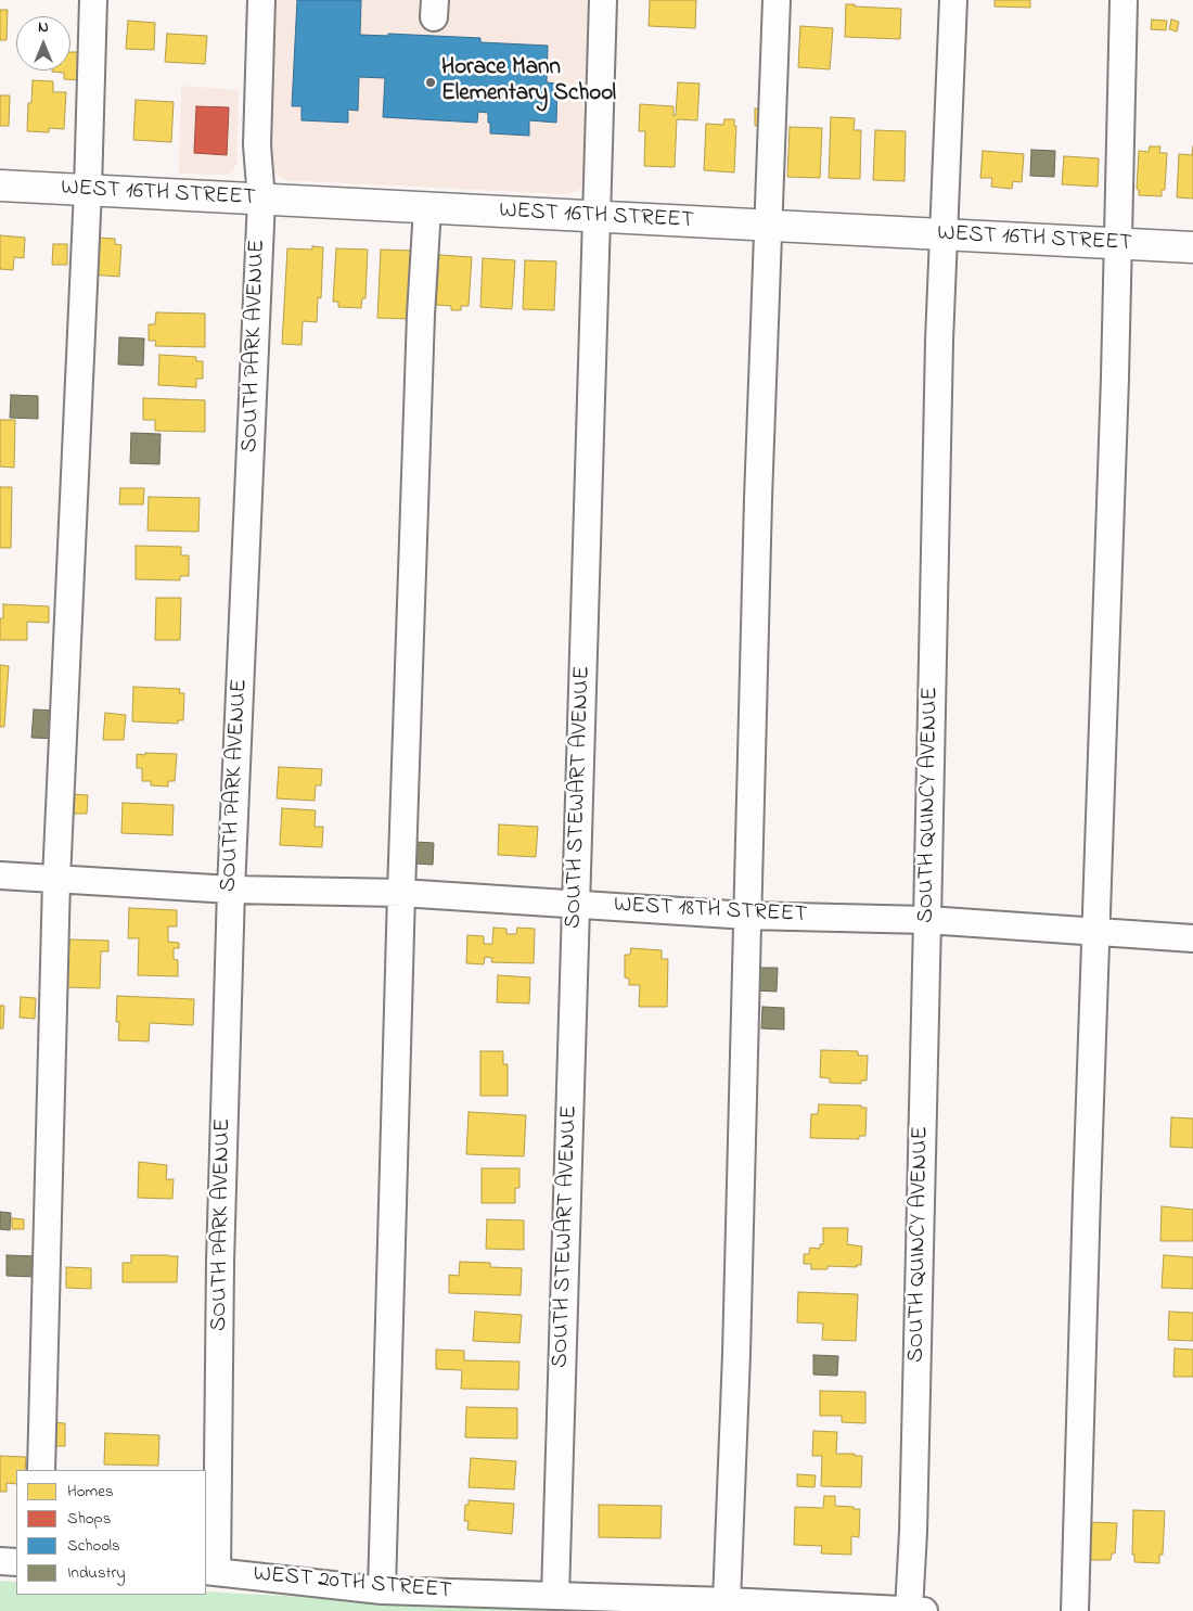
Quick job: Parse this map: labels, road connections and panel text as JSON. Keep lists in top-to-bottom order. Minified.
{"streets":{"main road":["WEST 16TH STREET"],"street":["SOUTH PARK AVENUE","SOUTH STEWART AVENUE","SOUTH QUINCY AVENUE","WEST 18TH STREET","WEST 20TH STREET"]},"crossings":[["WEST 16TH STREET","SOUTH PARK AVENUE"],["WEST 16TH STREET","SOUTH STEWART AVENUE"],["WEST 16TH STREET","SOUTH QUINCY AVENUE"],["SOUTH PARK AVENUE","WEST 18TH STREET"],["SOUTH PARK AVENUE","WEST 20TH STREET"],["SOUTH STEWART AVENUE","WEST 18TH STREET"],["SOUTH STEWART AVENUE","WEST 20TH STREET"],["SOUTH QUINCY AVENUE","WEST 18TH STREET"],["SOUTH QUINCY AVENUE","WEST 20TH STREET"]],"places":["Horace Mann Elementary School"],"legend":["Homes","Shops","Schools","Industry"],"north":"top"}
